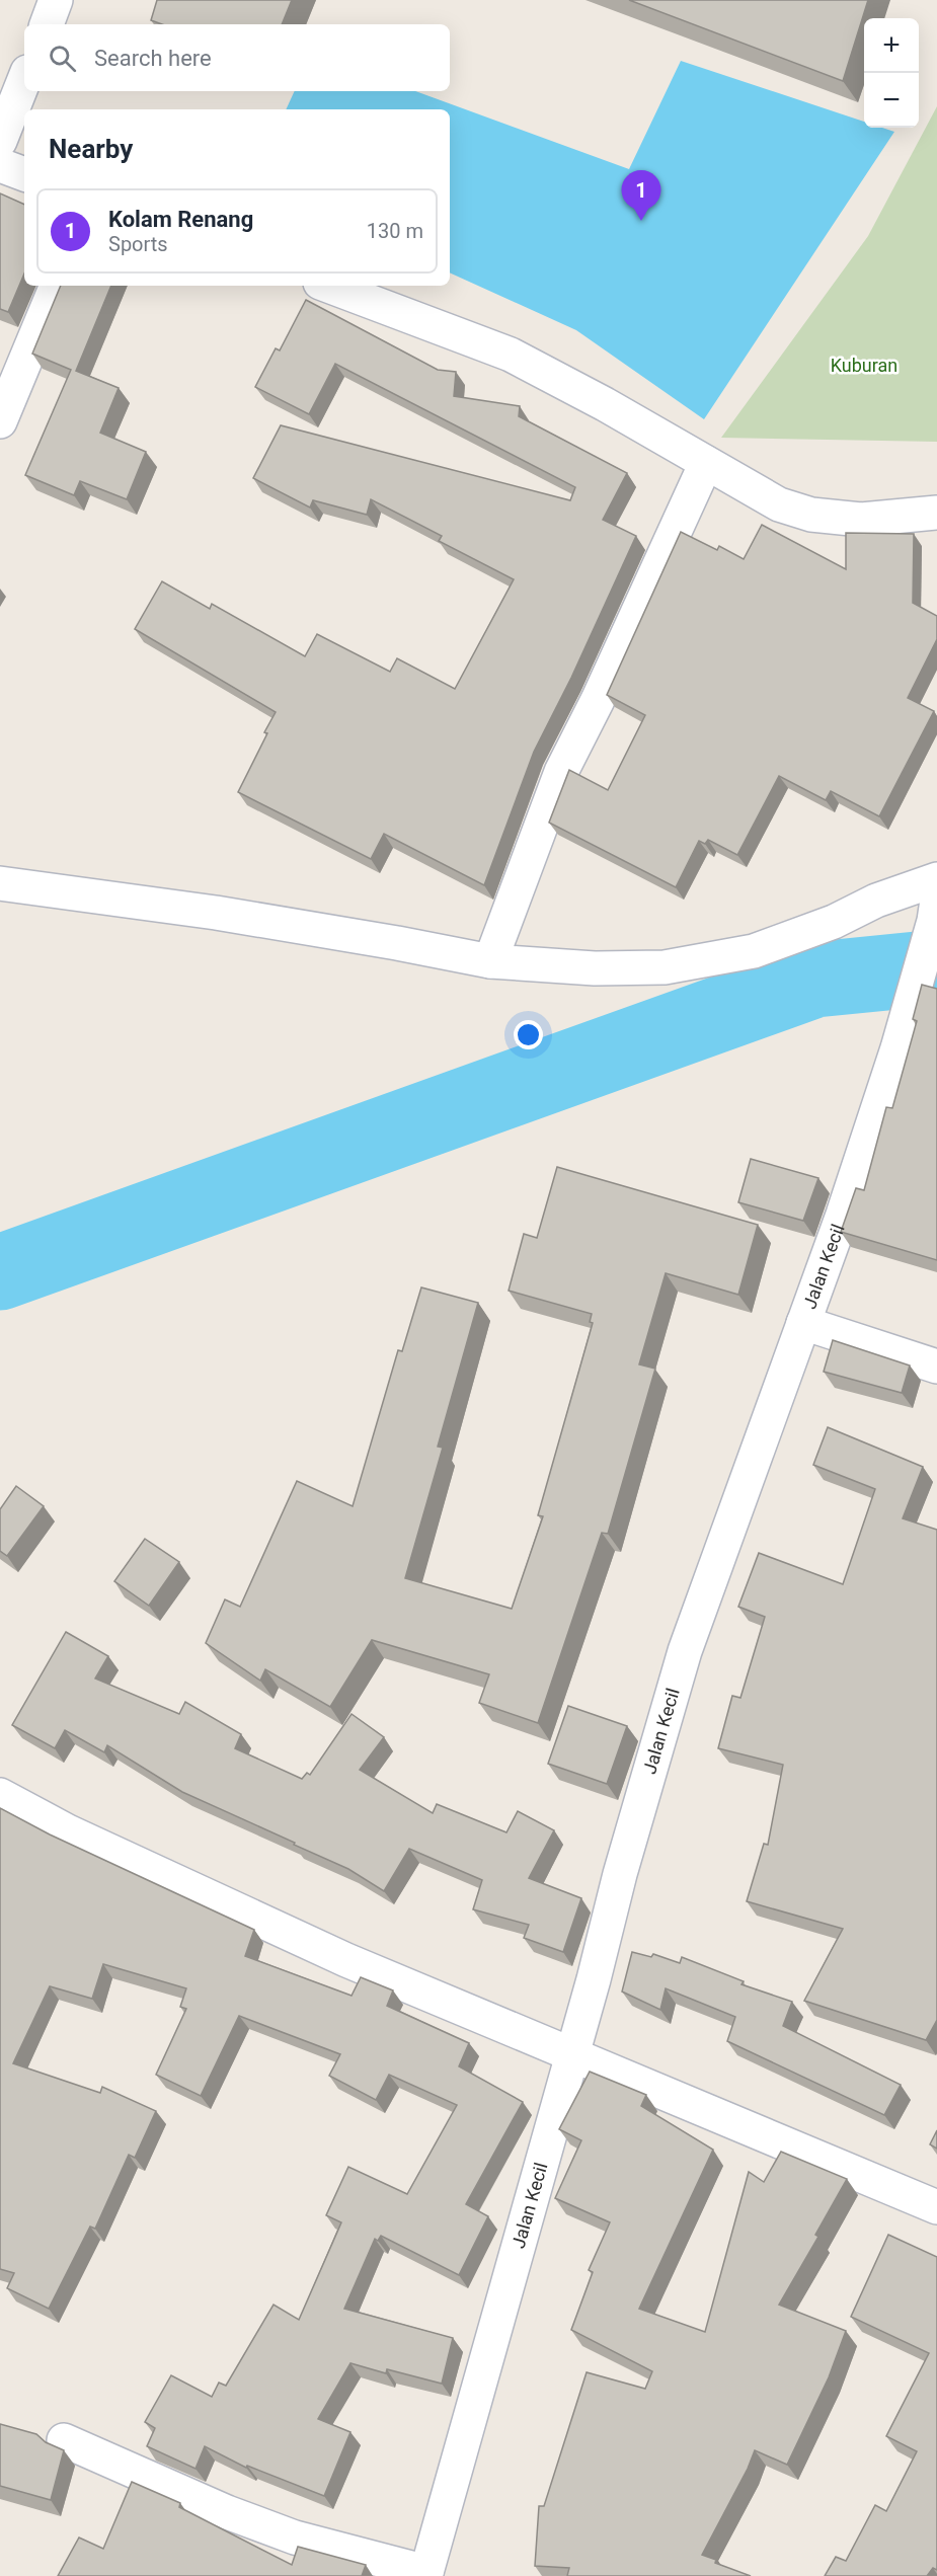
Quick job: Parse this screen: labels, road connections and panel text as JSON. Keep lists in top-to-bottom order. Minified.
{"streets":{"street":["Jalan Kecil"]},"parks":["Kuburan"],"page":{"map_buttons":["+","−"],"search":"Search here","heading":"Nearby","pins":"1","list":[{"mark":"1","name":"Kolam Renang","note":"Sports","value":"130 m"}]}}
